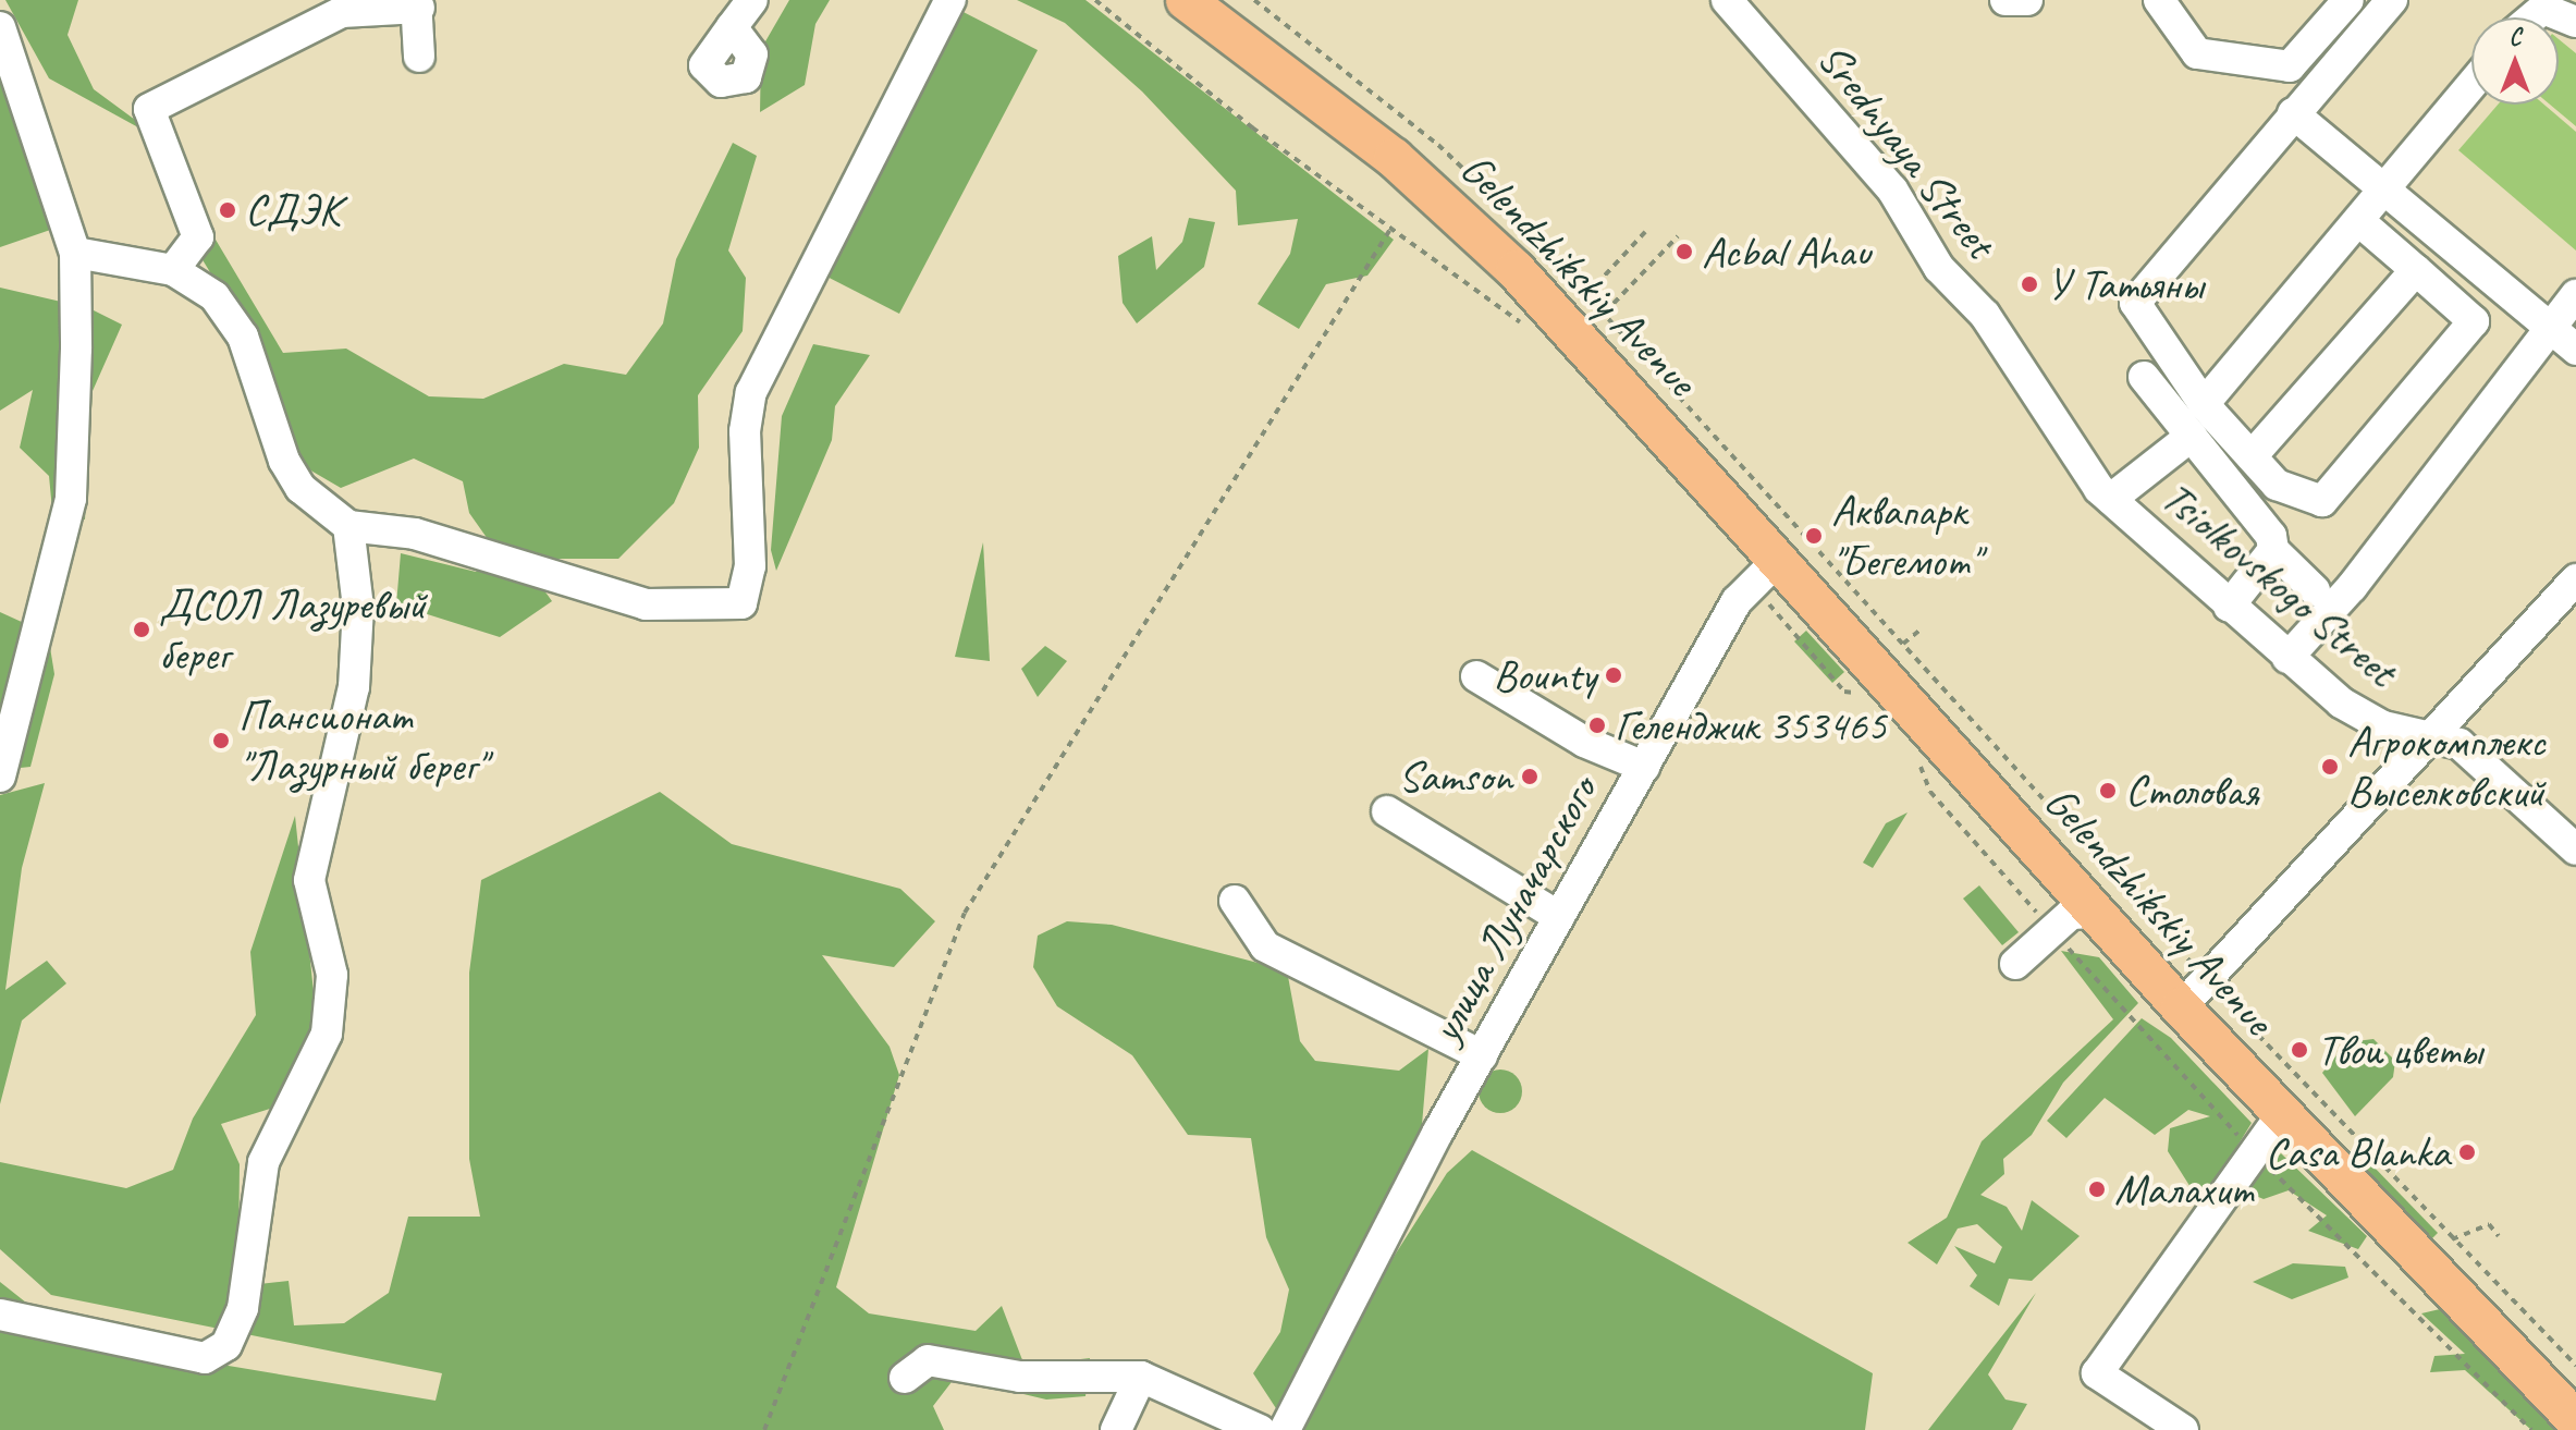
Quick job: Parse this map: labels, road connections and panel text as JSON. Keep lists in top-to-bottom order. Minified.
{"streets":{"main road":["Gelendzhikskiy Avenue"],"street":["Srednyaya Street","Tsiolkovskogo Street","улица Луначарского"]},"crossings":[["Srednyaya Street","Tsiolkovskogo Street"],["Gelendzhikskiy Avenue","улица Луначарского"]],"places":["СДЭК","Acbal Ahau","У Татьяны","Аквапарк \"Бегемот\"","ДСОЛ Лазуревый берег","Bounty","Геленджик 353465","Пансионат \"Лазурный берег\"","Агрокомплекс Выселковский","Samson","Столовая","Твои цветы","Casa Blanka","Малахит"],"north":"top"}
